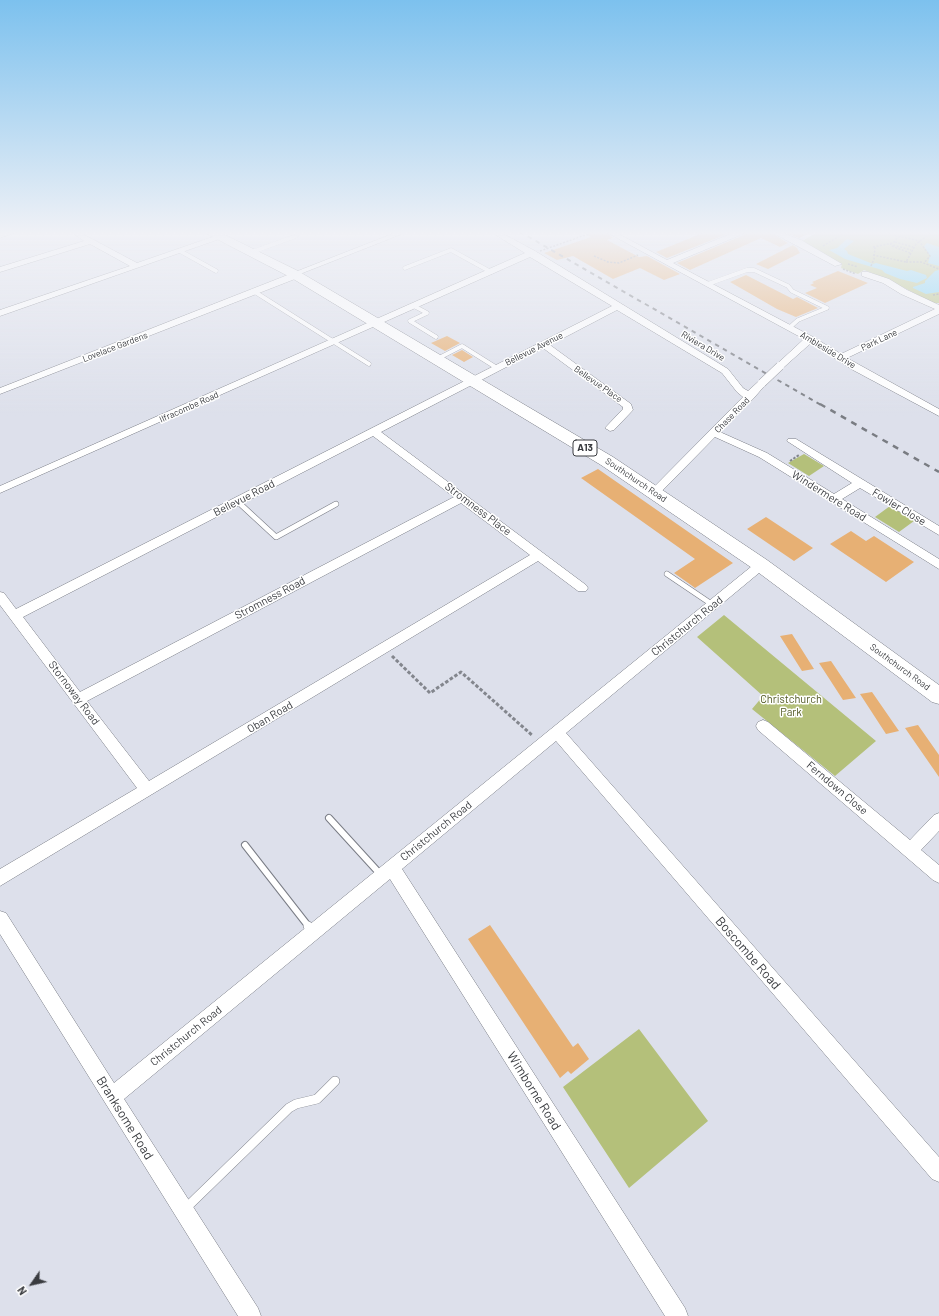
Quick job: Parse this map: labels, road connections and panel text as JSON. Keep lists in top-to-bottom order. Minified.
{"streets":{"main road":["A13","Southchurch Road"],"street":["Park Lane","Riviera Drive","Lovelace Gardens","Bellevue Avenue","Ambleside Drive","Bellevue Place","Ilfracombe Road","Chase Road","Windermere Road","Bellevue Road","Fowler Close","Stromness Place","Stromness Road","Christchurch Road","Stornoway Road","Oban Road","Ferndown Close","Boscombe Road","Wimborne Road","Branksome Road"]},"crossings":[["Park Lane","Ambleside Drive"],["Riviera Drive","Bellevue Avenue"],["Riviera Drive","Chase Road"],["Bellevue Avenue","Bellevue Place"],["Bellevue Avenue","Southchurch Road"],["Bellevue Avenue","Bellevue Road"],["Ambleside Drive","Chase Road"],["Ilfracombe Road","Southchurch Road"],["Chase Road","Southchurch Road"],["Chase Road","Windermere Road"],["Southchurch Road","Bellevue Road"],["Southchurch Road","Christchurch Road"],["Windermere Road","Fowler Close"],["Bellevue Road","Stromness Place"],["Bellevue Road","Stornoway Road"],["Stromness Place","Stromness Road"],["Stromness Place","Oban Road"],["Stromness Road","Stornoway Road"],["Christchurch Road","Boscombe Road"],["Christchurch Road","Wimborne Road"],["Christchurch Road","Branksome Road"],["Stornoway Road","Oban Road"]],"parks":["Christchurch Park"],"north":"bottom left"}
